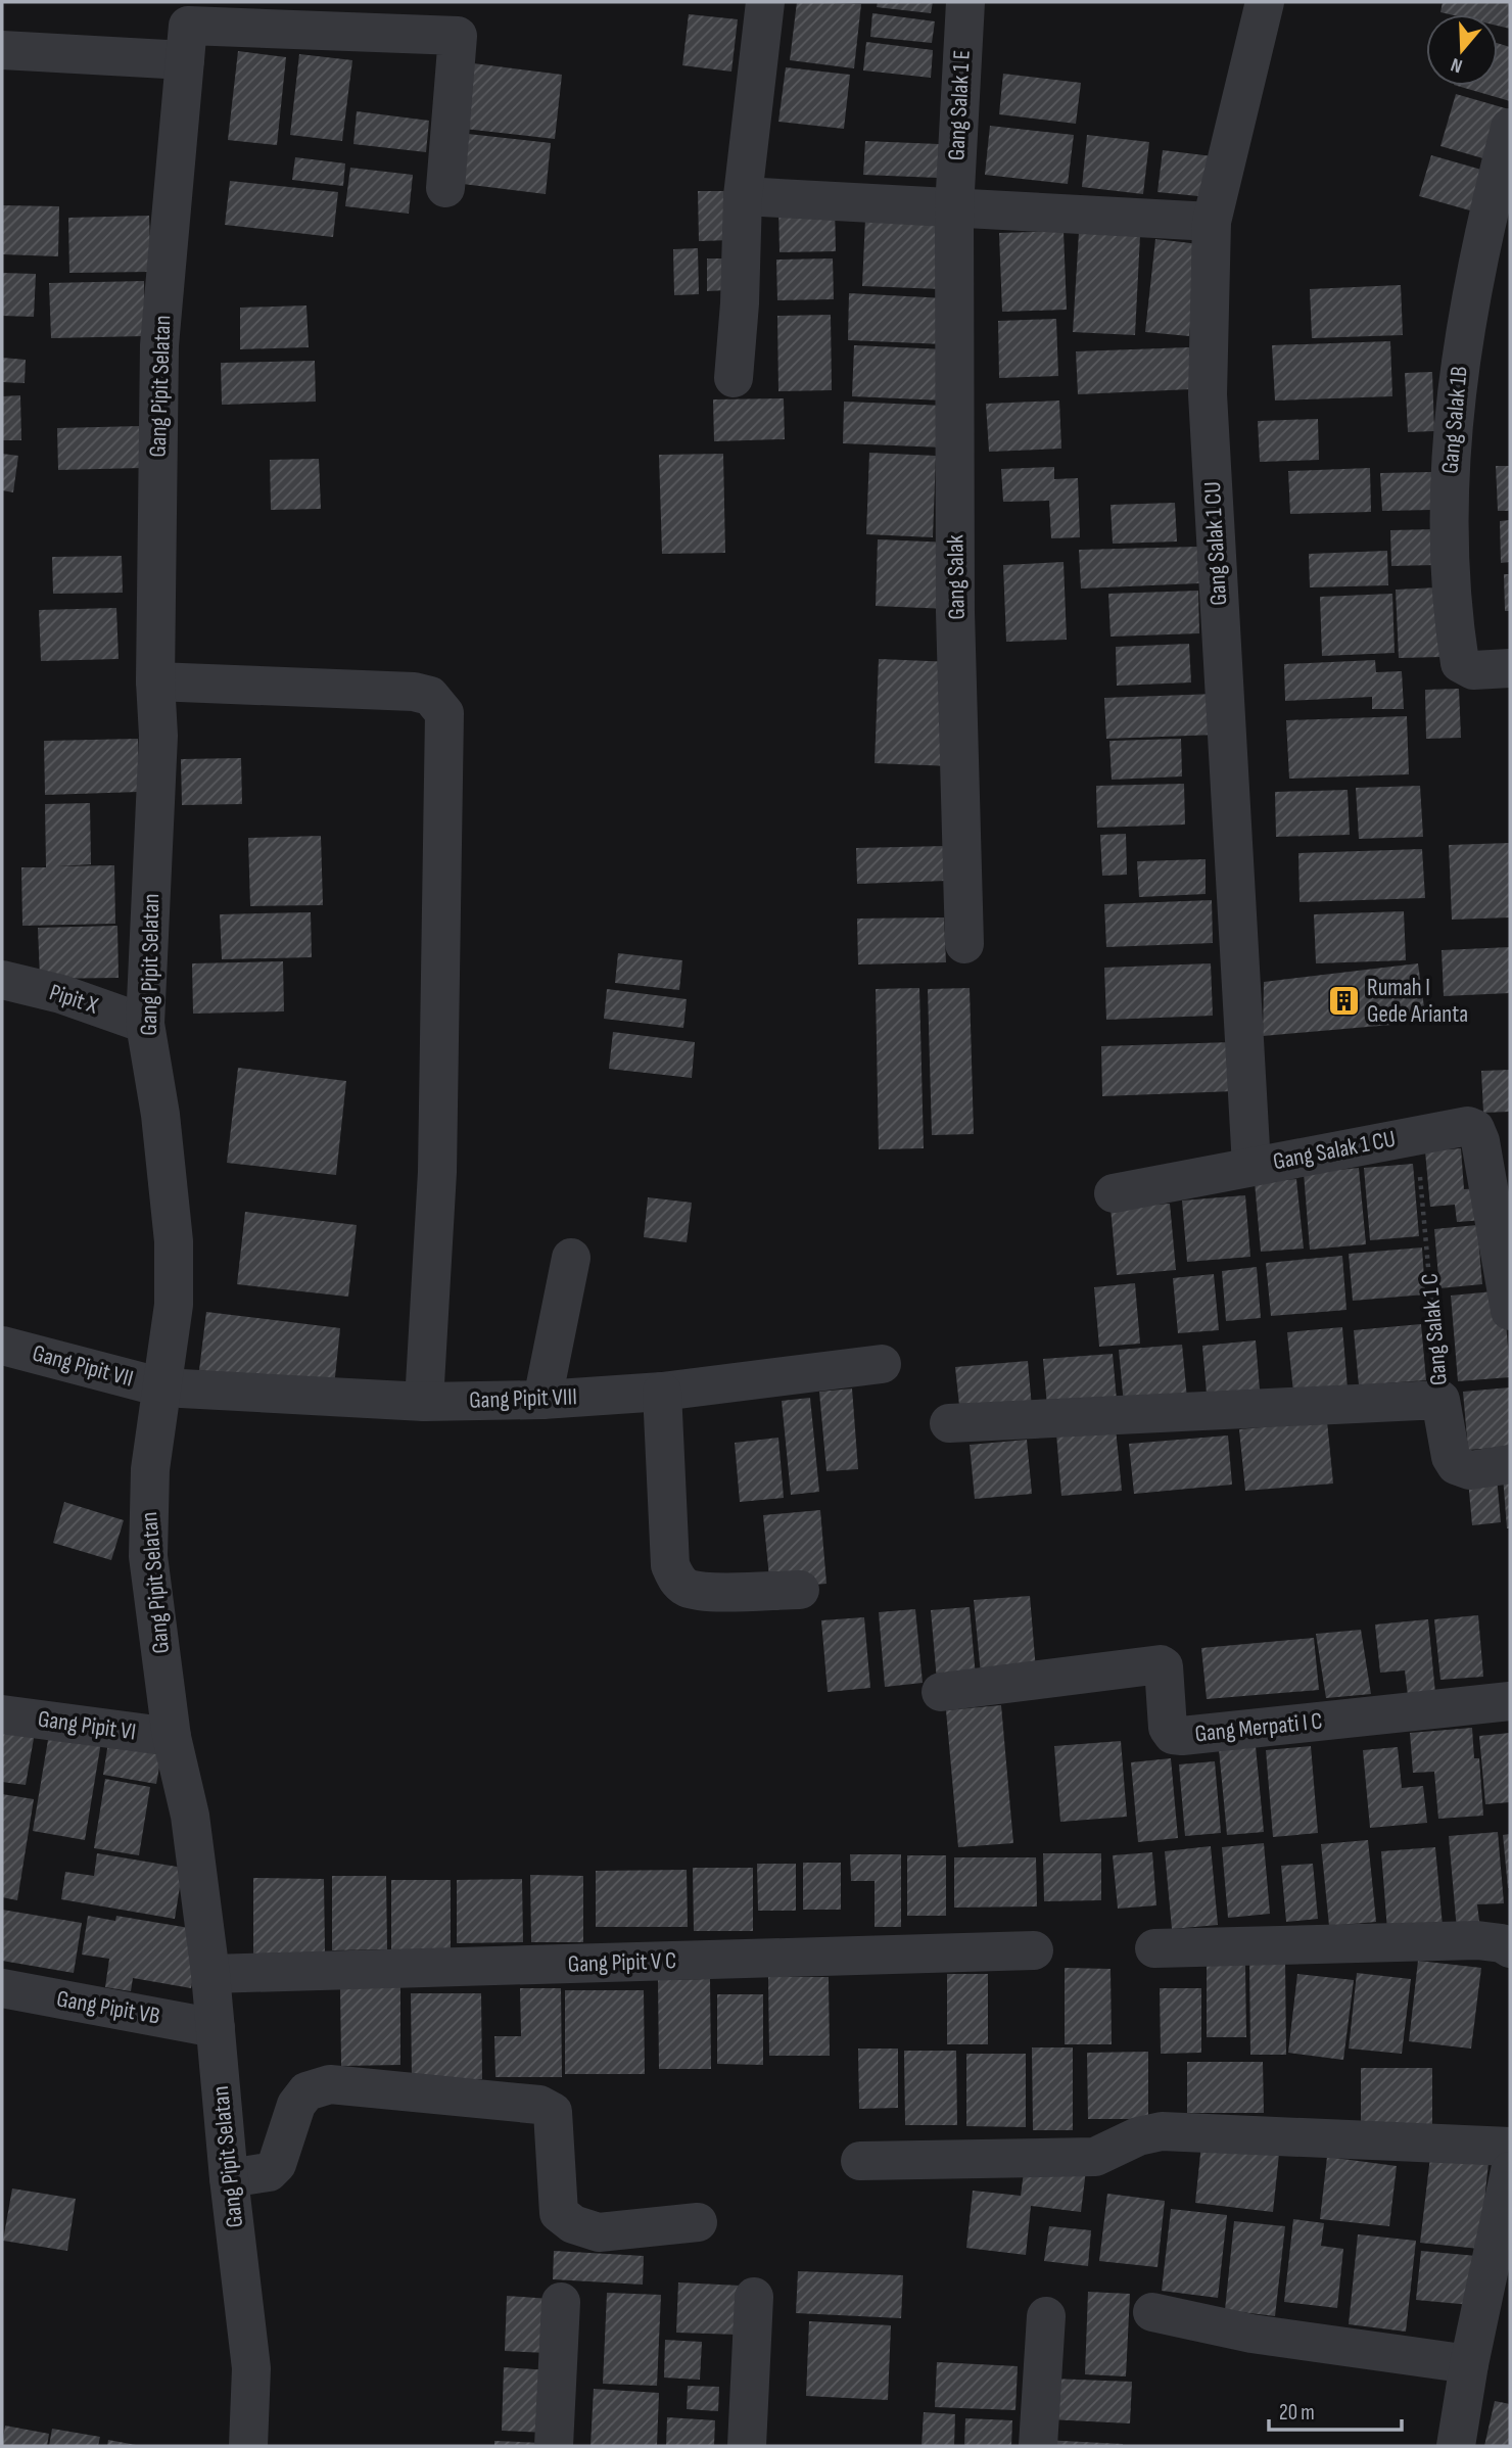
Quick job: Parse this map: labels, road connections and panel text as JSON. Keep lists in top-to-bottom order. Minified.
{"streets":{"street":["Gang Salak 1 E","Gang Pipit Selatan","Gang Salak 1B","Gang Salak 1 CU","Gang Salak","Pipit X","Gang Salak 1 C","Gang Pipit VII","Gang Pipit VIII","Gang Pipit VI","Gang Merpati I C","Gang Pipit V C","Gang Pipit VB"]},"crossings":[["Gang Salak 1 E","Gang Salak"],["Gang Pipit Selatan","Pipit X"],["Gang Pipit Selatan","Gang Pipit VII"],["Gang Pipit Selatan","Gang Pipit VIII"],["Gang Pipit Selatan","Gang Pipit VI"],["Gang Pipit Selatan","Gang Pipit V C"],["Gang Pipit Selatan","Gang Pipit VB"],["Gang Salak 1 CU","Gang Salak 1 C"],["Gang Pipit VII","Gang Pipit VIII"]],"places":{"building":["Rumah I Gede Arianta"]},"scale_bar":"20 m","north":"bottom"}
